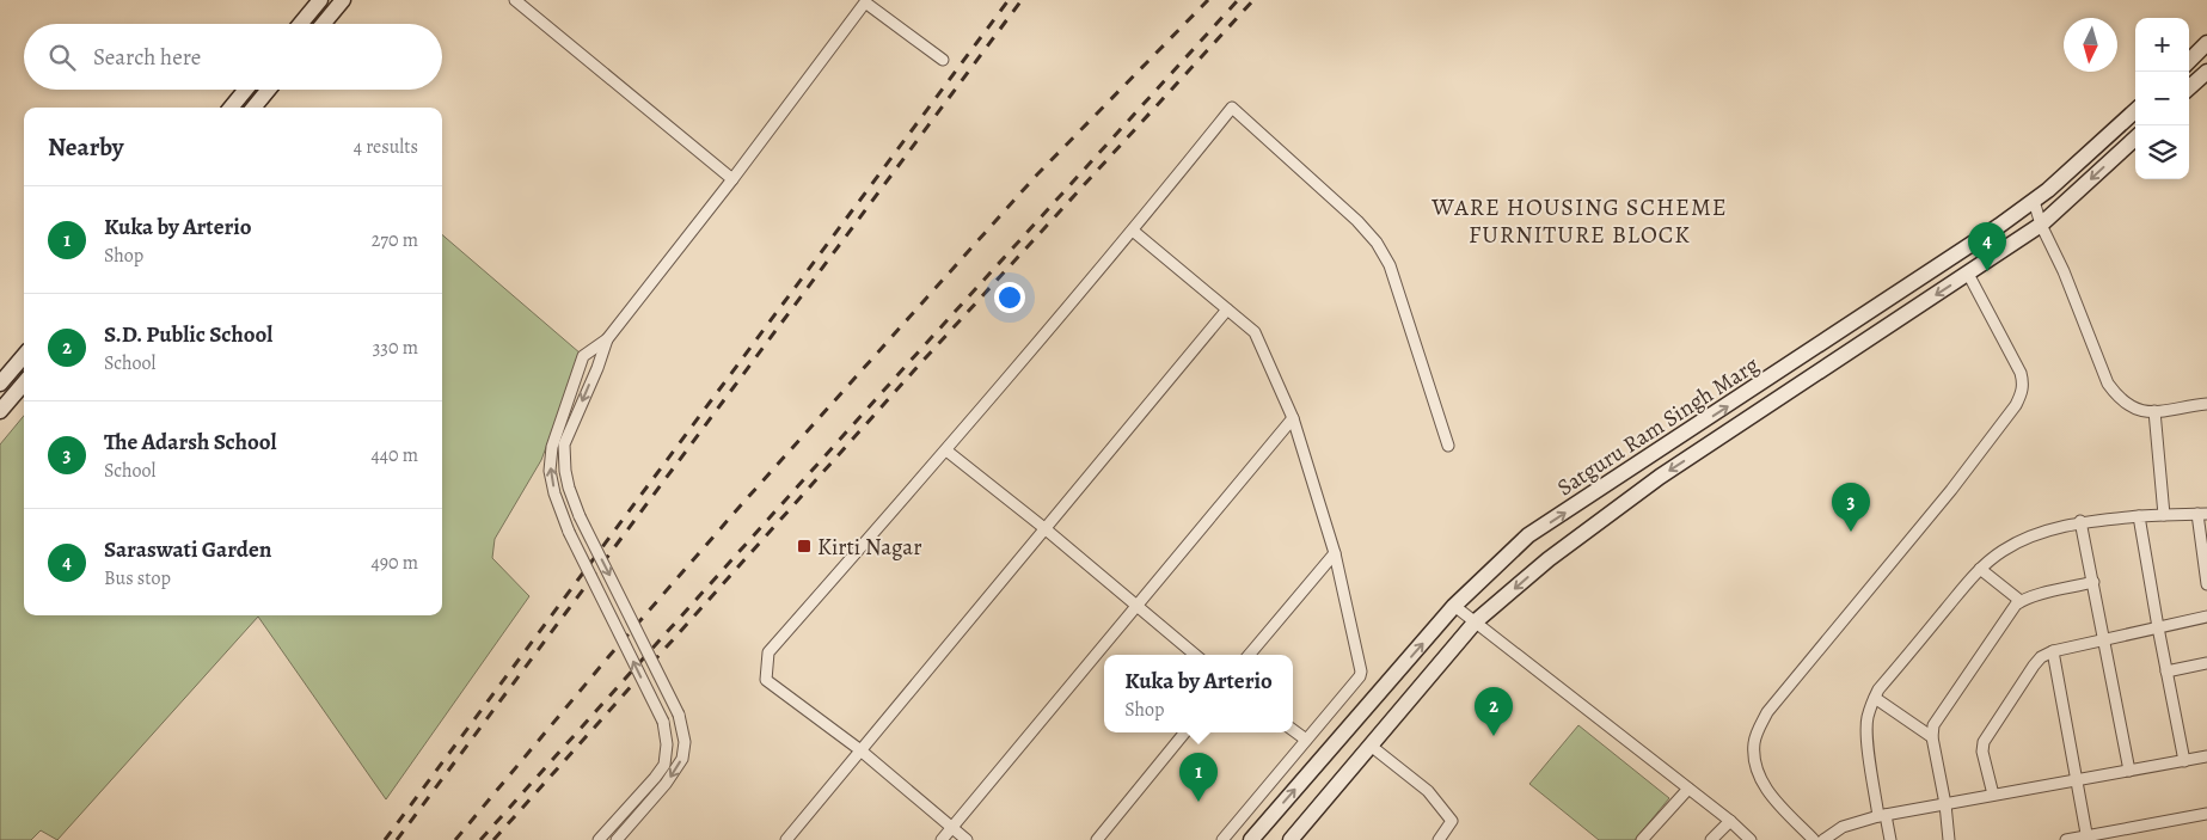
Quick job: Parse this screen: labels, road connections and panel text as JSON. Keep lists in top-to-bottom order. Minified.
{"streets":{"main road":["Satguru Ram Singh Marg"]},"districts":["WARE HOUSING SCHEME FURNITURE BLOCK"],"places":{"transit":["Kirti Nagar"]},"north":"bottom","page":{"map_buttons":["+","−"],"search":"Search here","heading":["Nearby","4 results"],"list":[{"mark":"1","name":"Kuka by Arterio","note":"Shop","value":"270 m"},{"mark":"2","name":"S.D. Public School","note":"School","value":"330 m"},{"mark":"3","name":"The Adarsh School","note":"School","value":"440 m"},{"mark":"4","name":"Saraswati Garden","note":"Bus stop","value":"490 m"}],"pins":["4","3","2","1"],"popup":["Kuka by Arterio","Shop"]}}
